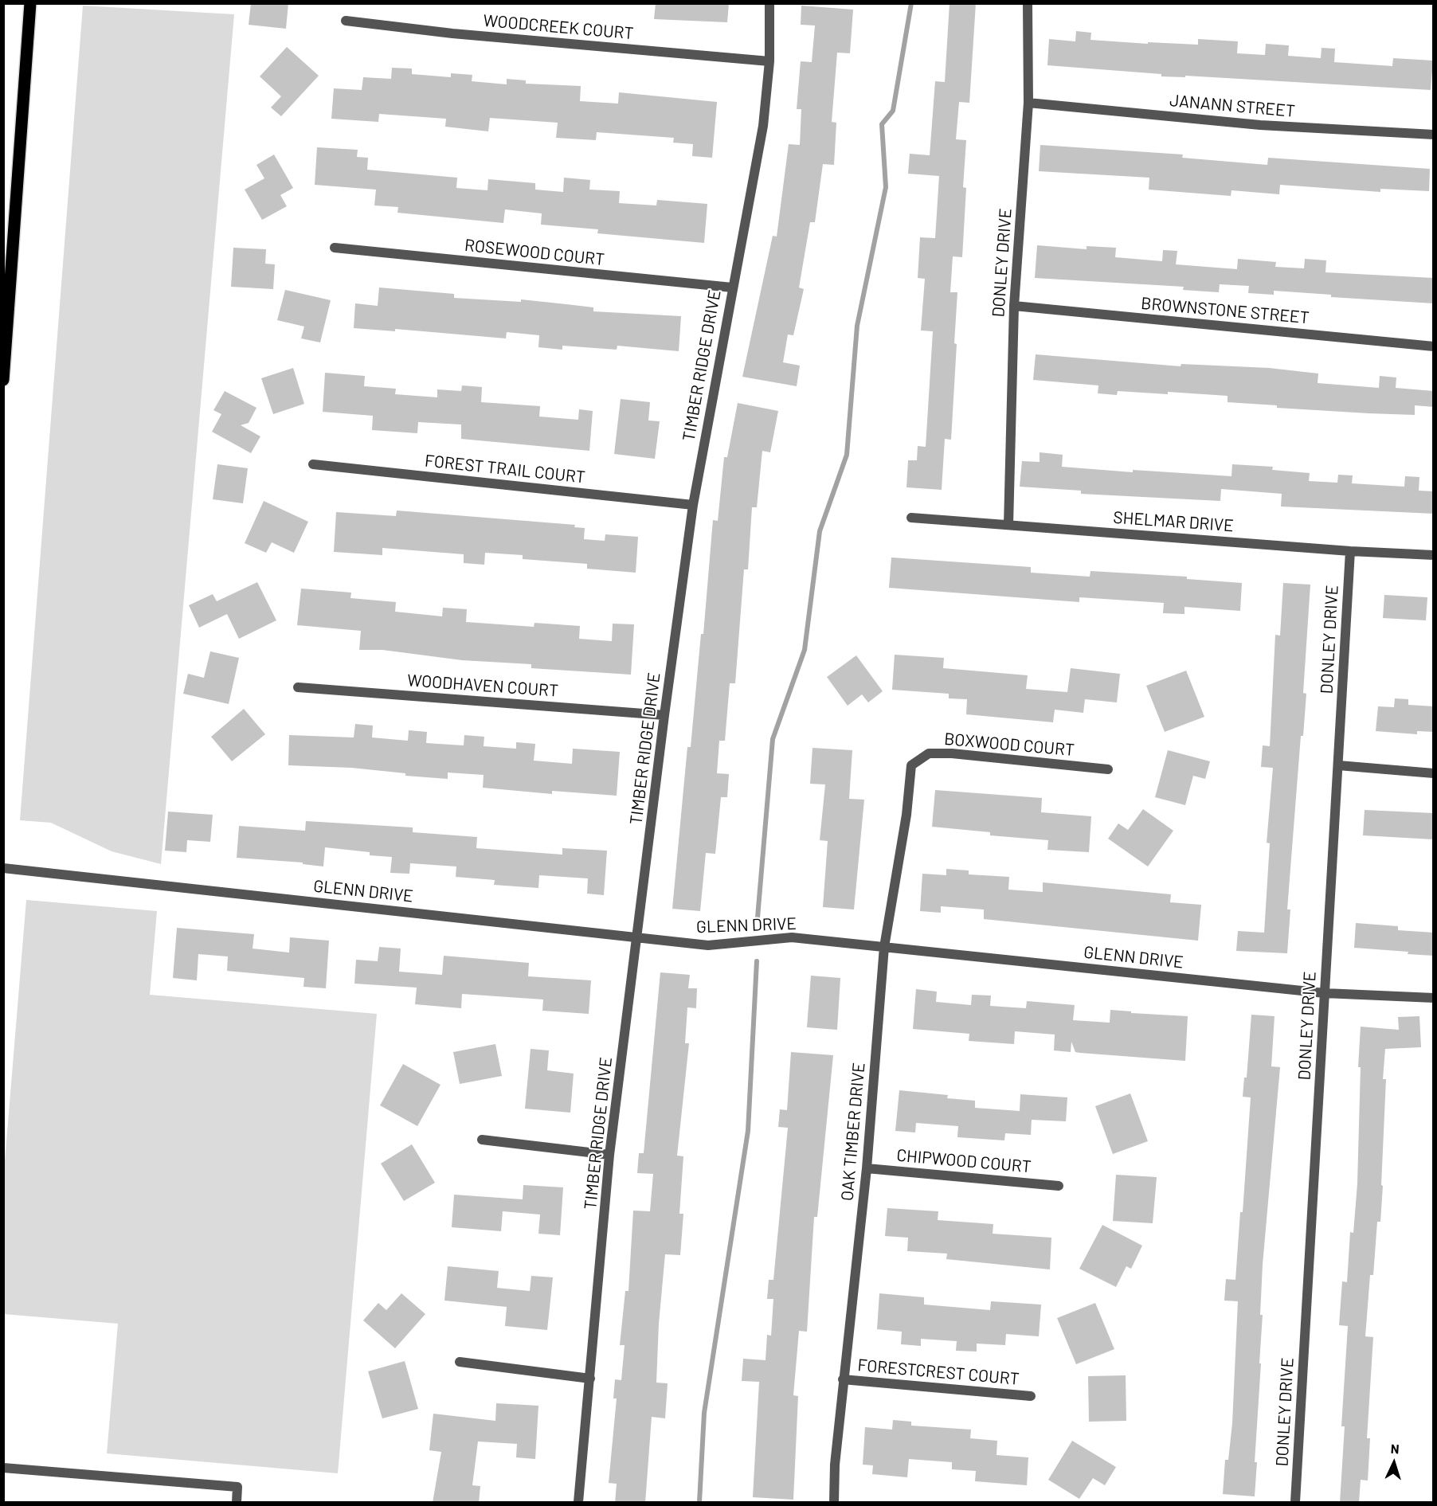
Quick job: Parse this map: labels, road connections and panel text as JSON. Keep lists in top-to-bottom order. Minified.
{"streets":{"street":["WOODCREEK COURT","JANANN STREET","ROSEWOOD COURT","DONLEY DRIVE","BROWNSTONE STREET","TIMBER RIDGE DRIVE","FOREST TRAIL COURT","SHELMAR DRIVE","WOODHAVEN COURT","BOXWOOD COURT","GLENN DRIVE","OAK TIMBER DRIVE","CHIPWOOD COURT","FORESTCREST COURT"]},"crossings":[["WOODCREEK COURT","TIMBER RIDGE DRIVE"],["JANANN STREET","DONLEY DRIVE"],["ROSEWOOD COURT","TIMBER RIDGE DRIVE"],["DONLEY DRIVE","BROWNSTONE STREET"],["DONLEY DRIVE","SHELMAR DRIVE"],["DONLEY DRIVE","GLENN DRIVE"],["TIMBER RIDGE DRIVE","FOREST TRAIL COURT"],["TIMBER RIDGE DRIVE","WOODHAVEN COURT"],["TIMBER RIDGE DRIVE","GLENN DRIVE"],["BOXWOOD COURT","OAK TIMBER DRIVE"],["GLENN DRIVE","OAK TIMBER DRIVE"],["OAK TIMBER DRIVE","CHIPWOOD COURT"],["OAK TIMBER DRIVE","FORESTCREST COURT"]],"north":"top"}
